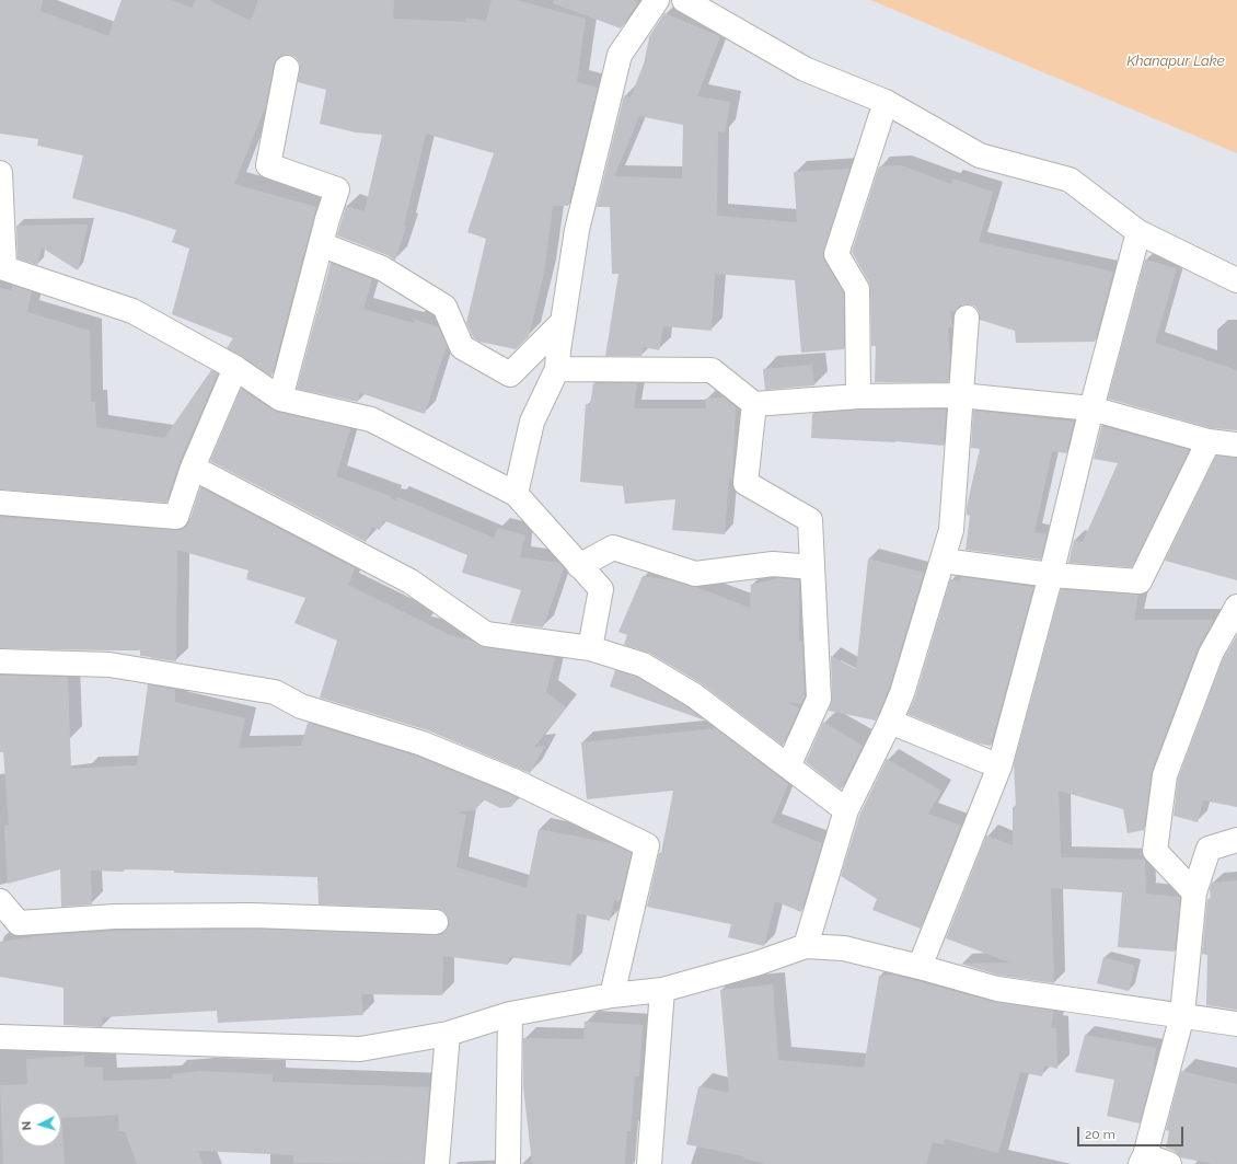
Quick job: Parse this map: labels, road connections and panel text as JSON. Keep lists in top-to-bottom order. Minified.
{"water":["Khanapur Lake"],"scale_bar":"20 m","north":"left"}
